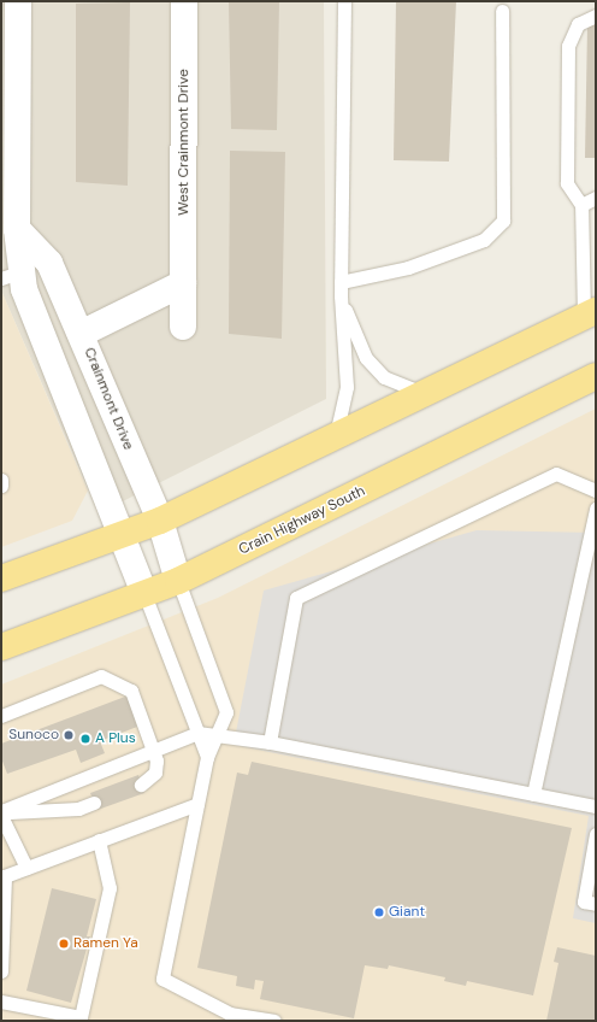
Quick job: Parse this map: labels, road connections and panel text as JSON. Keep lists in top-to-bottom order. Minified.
{"streets":{"main road":["Crain Highway South"],"street":["West Crainmont Drive","Crainmont Drive"]},"crossings":[["Crainmont Drive","Crain Highway South"]],"places":["Sunoco","A Plus","Giant","Ramen Ya"]}
